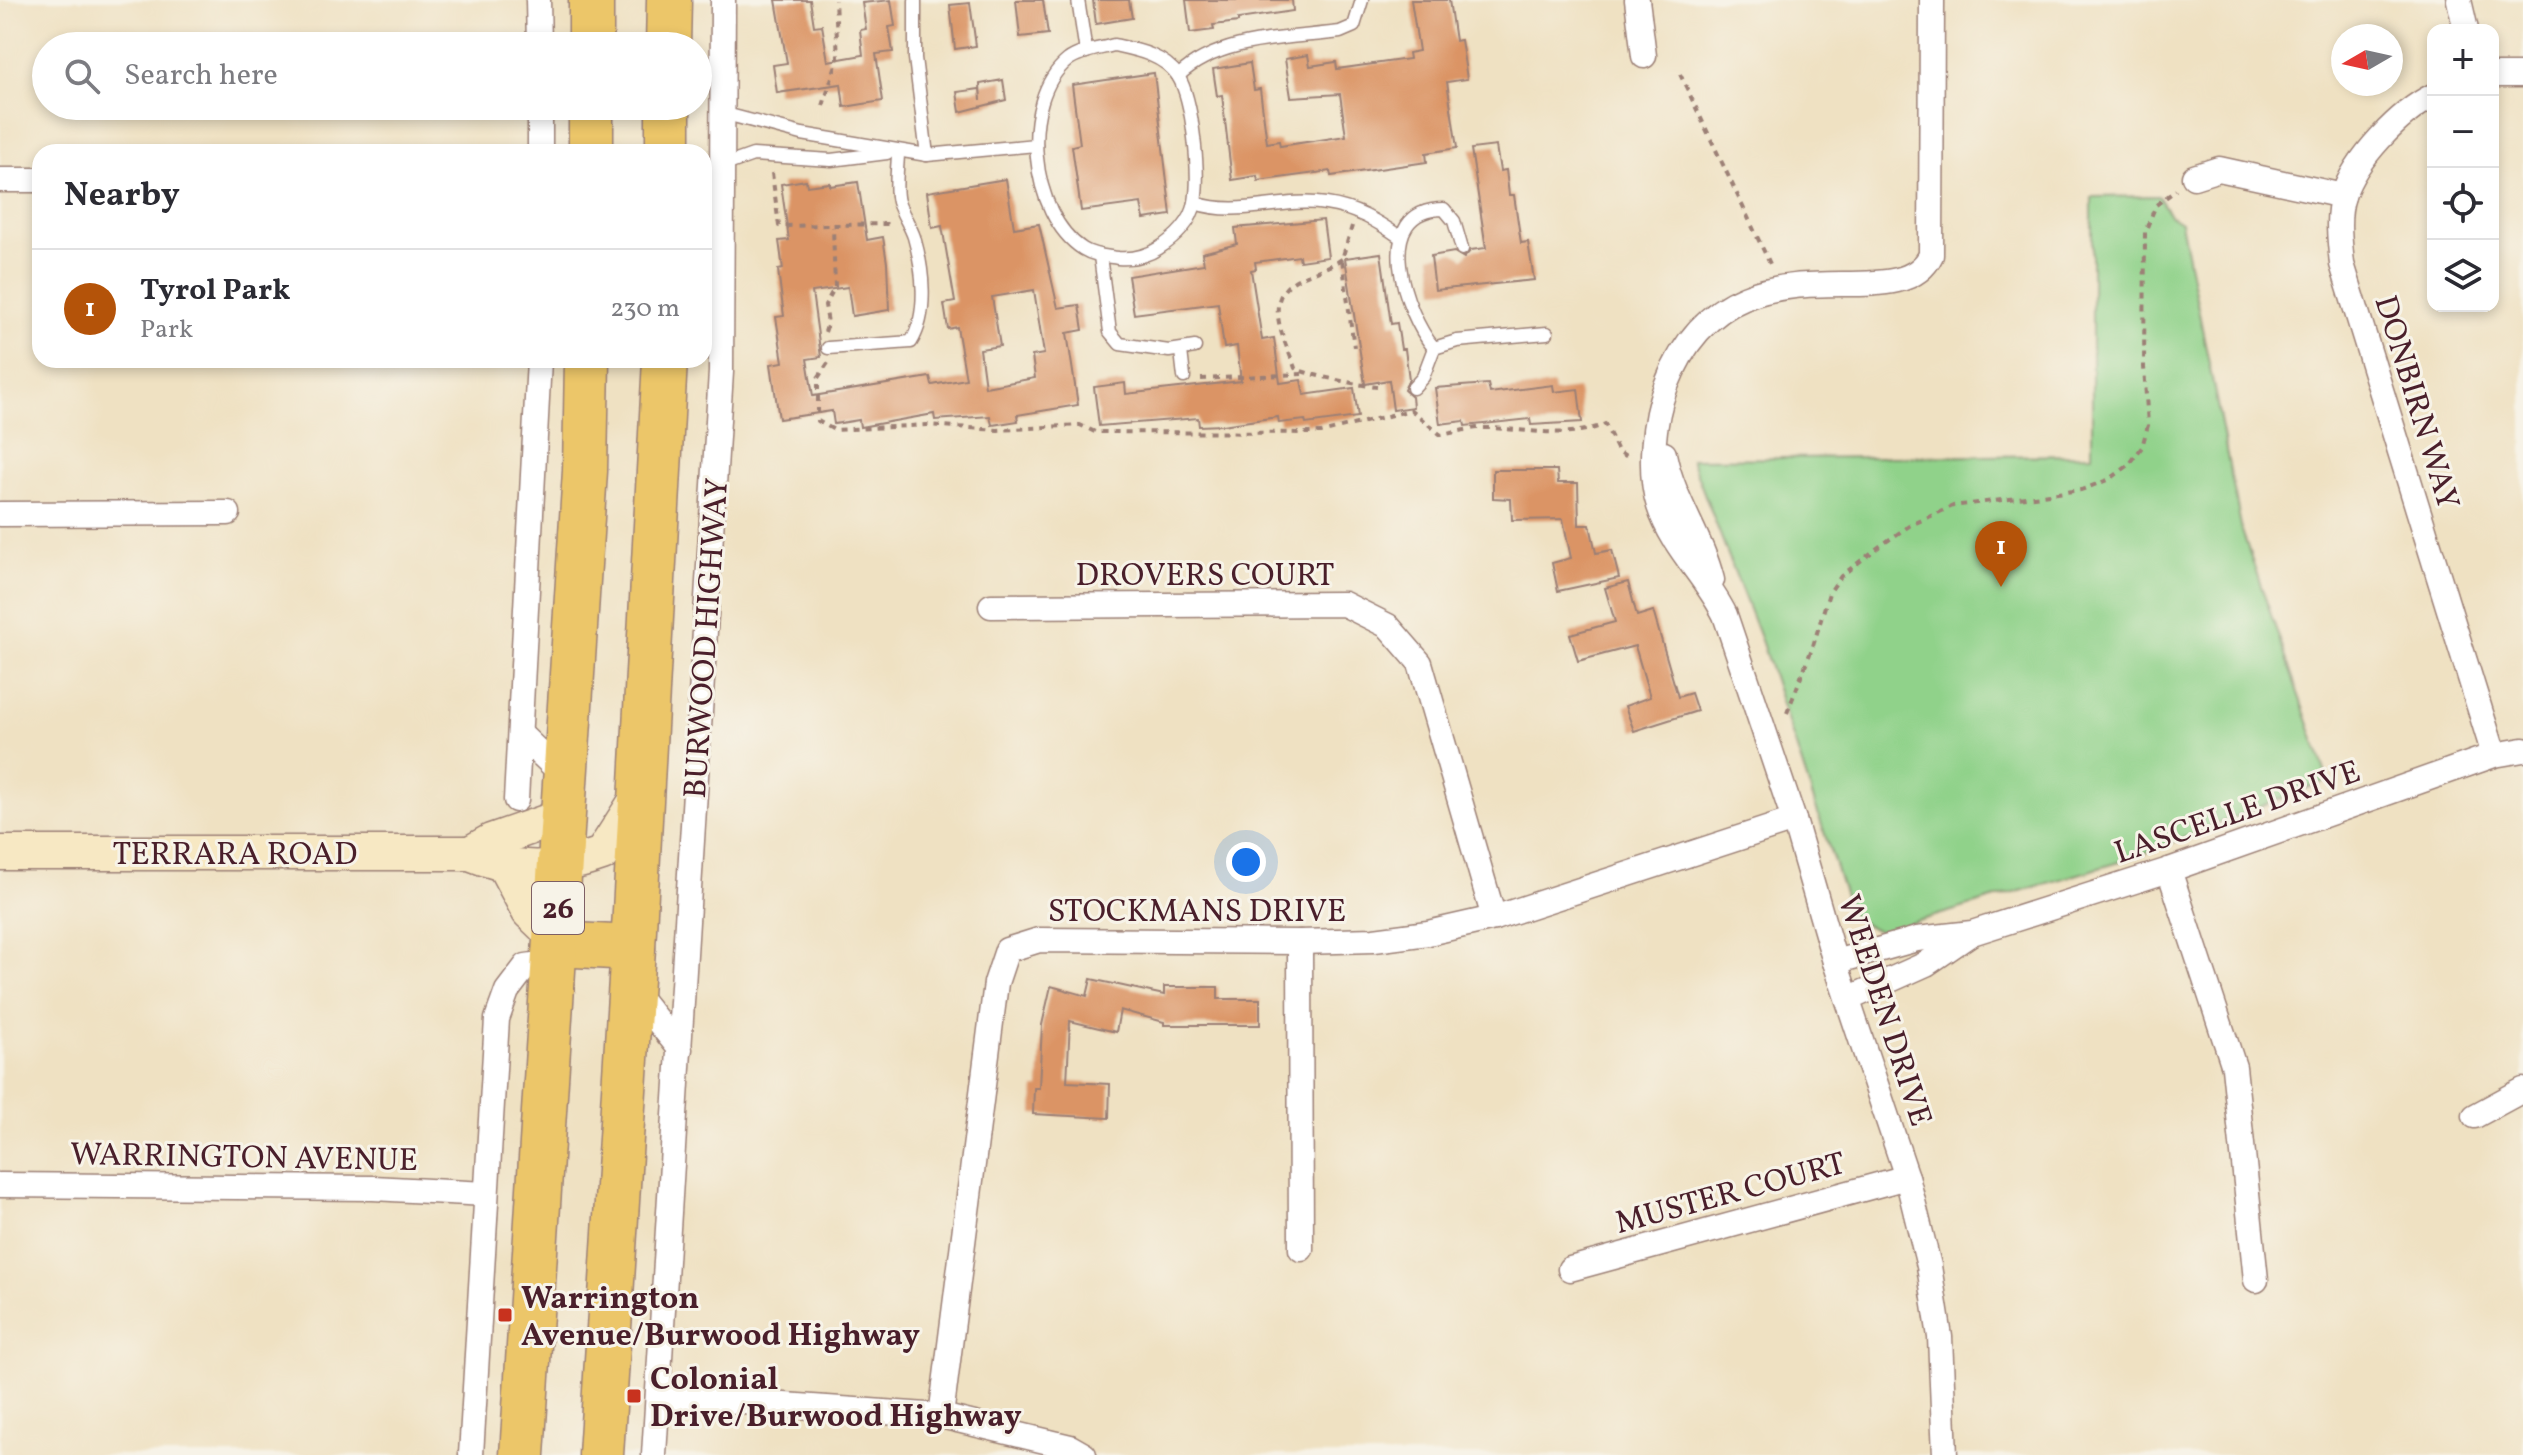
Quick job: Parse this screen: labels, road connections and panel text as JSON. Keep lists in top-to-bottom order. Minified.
{"streets":{"highway":["BURWOOD HIGHWAY","26"],"street":["DONBIRN WAY","DROVERS COURT","LASCELLE DRIVE","TERRARA ROAD","STOCKMANS DRIVE","WEEDEN DRIVE","WARRINGTON AVENUE","MUSTER COURT"]},"crossings":[["DONBIRN WAY","LASCELLE DRIVE"],["DROVERS COURT","STOCKMANS DRIVE"],["BURWOOD HIGHWAY","TERRARA ROAD"],["LASCELLE DRIVE","WEEDEN DRIVE"],["TERRARA ROAD","26"],["STOCKMANS DRIVE","WEEDEN DRIVE"],["WEEDEN DRIVE","MUSTER COURT"]],"places":{"transit":["Warrington Avenue/Burwood Highway","Colonial Drive/Burwood Highway"]},"north":"left","page":{"map_buttons":["+","−"],"search":"Search here","heading":"Nearby","list":[{"mark":"1","name":"Tyrol Park","note":"Park","value":"230 m"}],"pins":"1"}}
